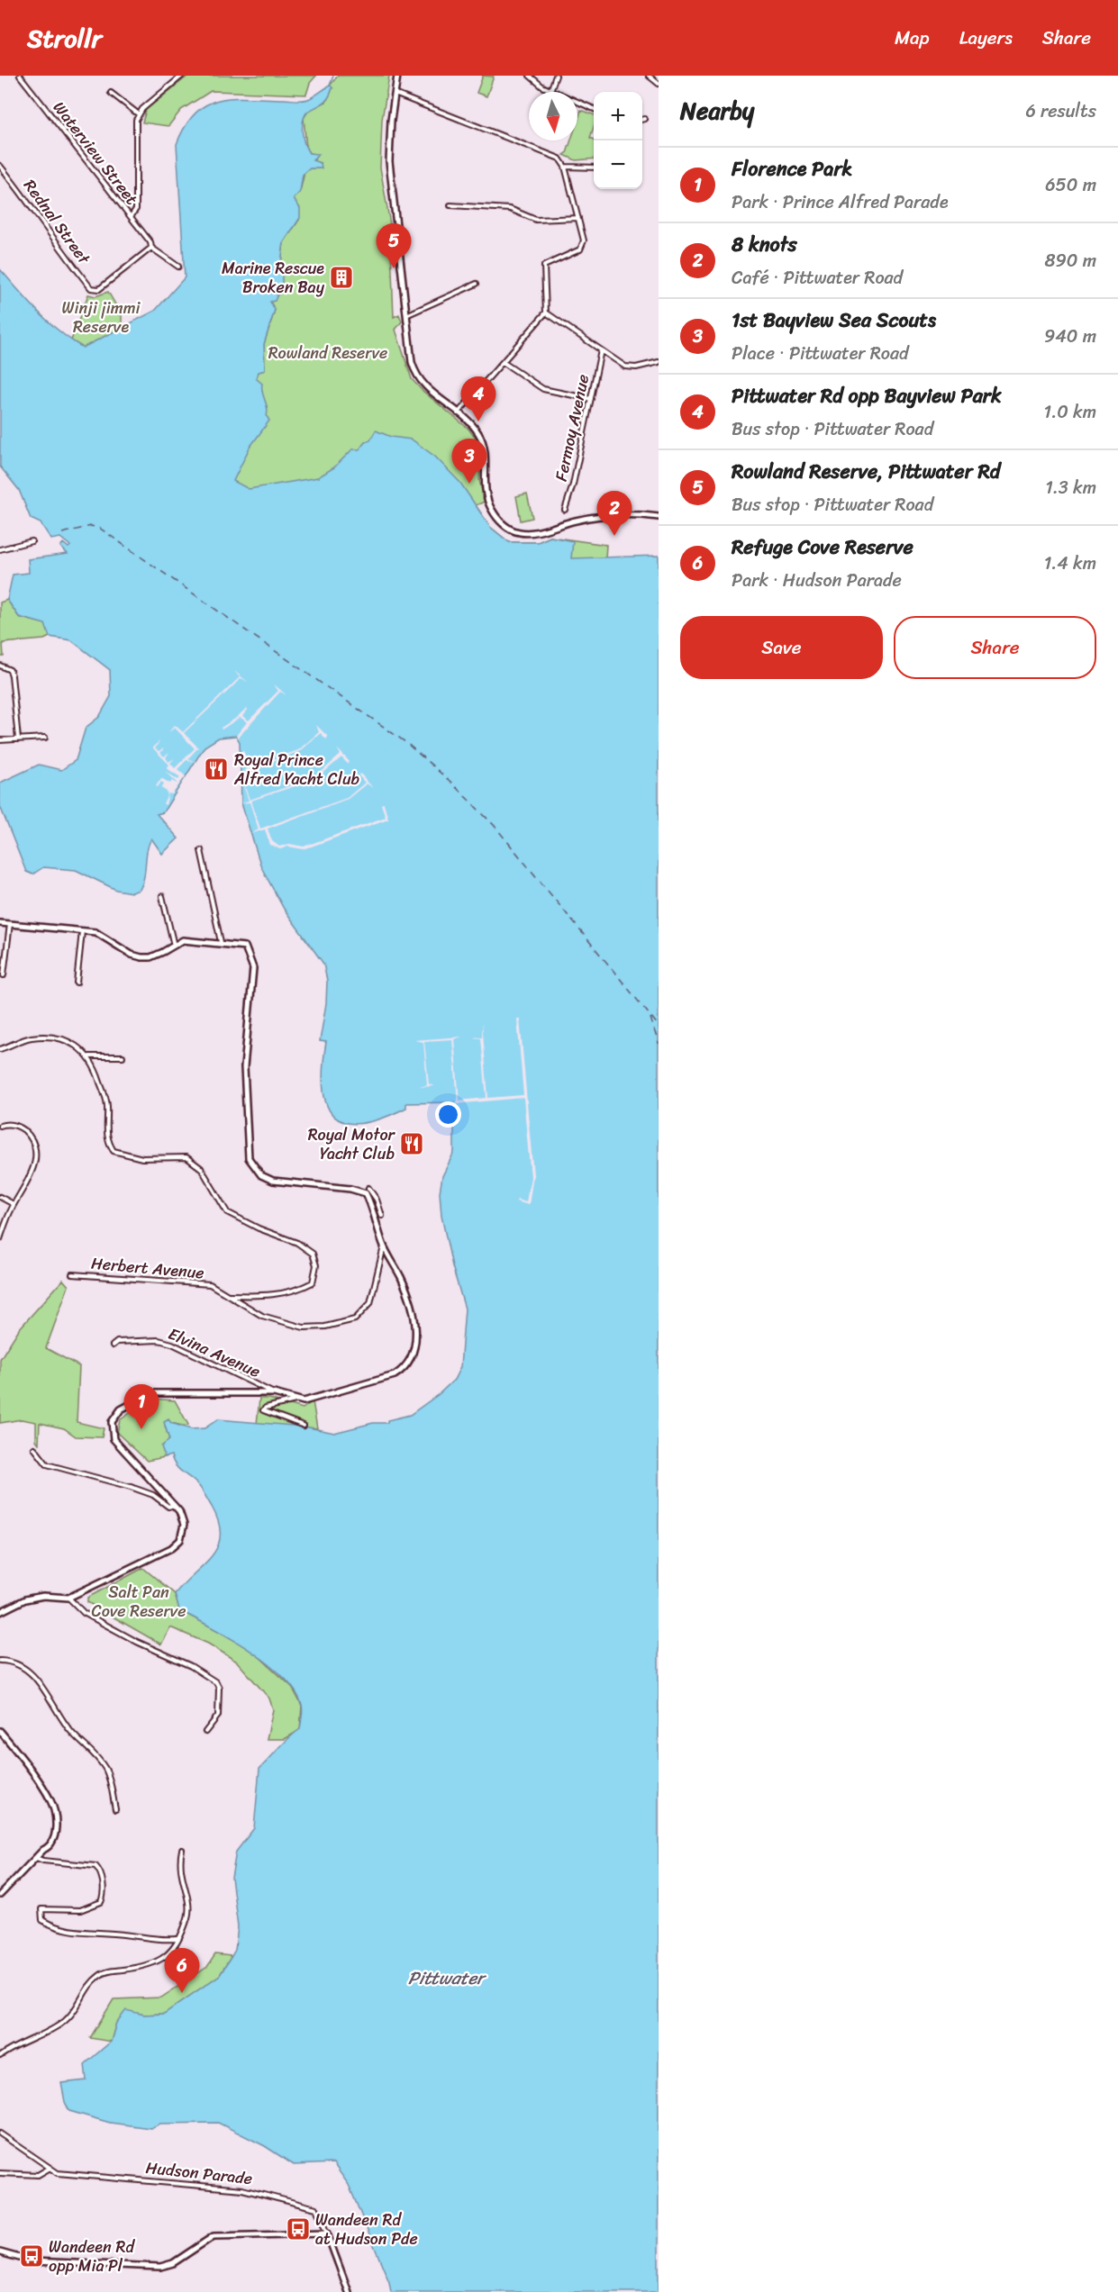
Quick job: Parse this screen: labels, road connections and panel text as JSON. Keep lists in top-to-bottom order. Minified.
{"streets":{"street":["Waterview Street","Rednal Street","Fermoy Avenue","Herbert Avenue","Elvina Avenue","Hudson Parade"]},"crossings":[["Waterview Street","Rednal Street"]],"water":["Pittwater"],"parks":["Winji jimmi Reserve","Rowland Reserve","Salt Pan Cove Reserve"],"places":{"building":["Marine Rescue Broken Bay"],"restaurant":["Royal Prince Alfred Yacht Club","Royal Motor Yacht Club"],"bus stop":["Wandeen Rd at Hudson Pde","Wandeen Rd opp Mia Pl"]},"north":"bottom","page":{"header":"Strollr","nav":["Map","Layers","Share"],"heading":["Nearby","6 results"],"map_buttons":["+","−"],"list":[{"mark":"1","name":"Florence Park","note":"Park · Prince Alfred Parade","value":"650 m"},{"mark":"2","name":"8 knots","note":"Café · Pittwater Road","value":"890 m"},{"mark":"3","name":"1st Bayview Sea Scouts","note":"Place · Pittwater Road","value":"940 m"},{"mark":"4","name":"Pittwater Rd opp Bayview Park","note":"Bus stop · Pittwater Road","value":"1.0 km"},{"mark":"5","name":"Rowland Reserve, Pittwater Rd","note":"Bus stop · Pittwater Road","value":"1.3 km"},{"mark":"6","name":"Refuge Cove Reserve","note":"Park · Hudson Parade","value":"1.4 km"}],"pins":["5","4","3","2","1","6"],"buttons":["Save","Share"]}}
